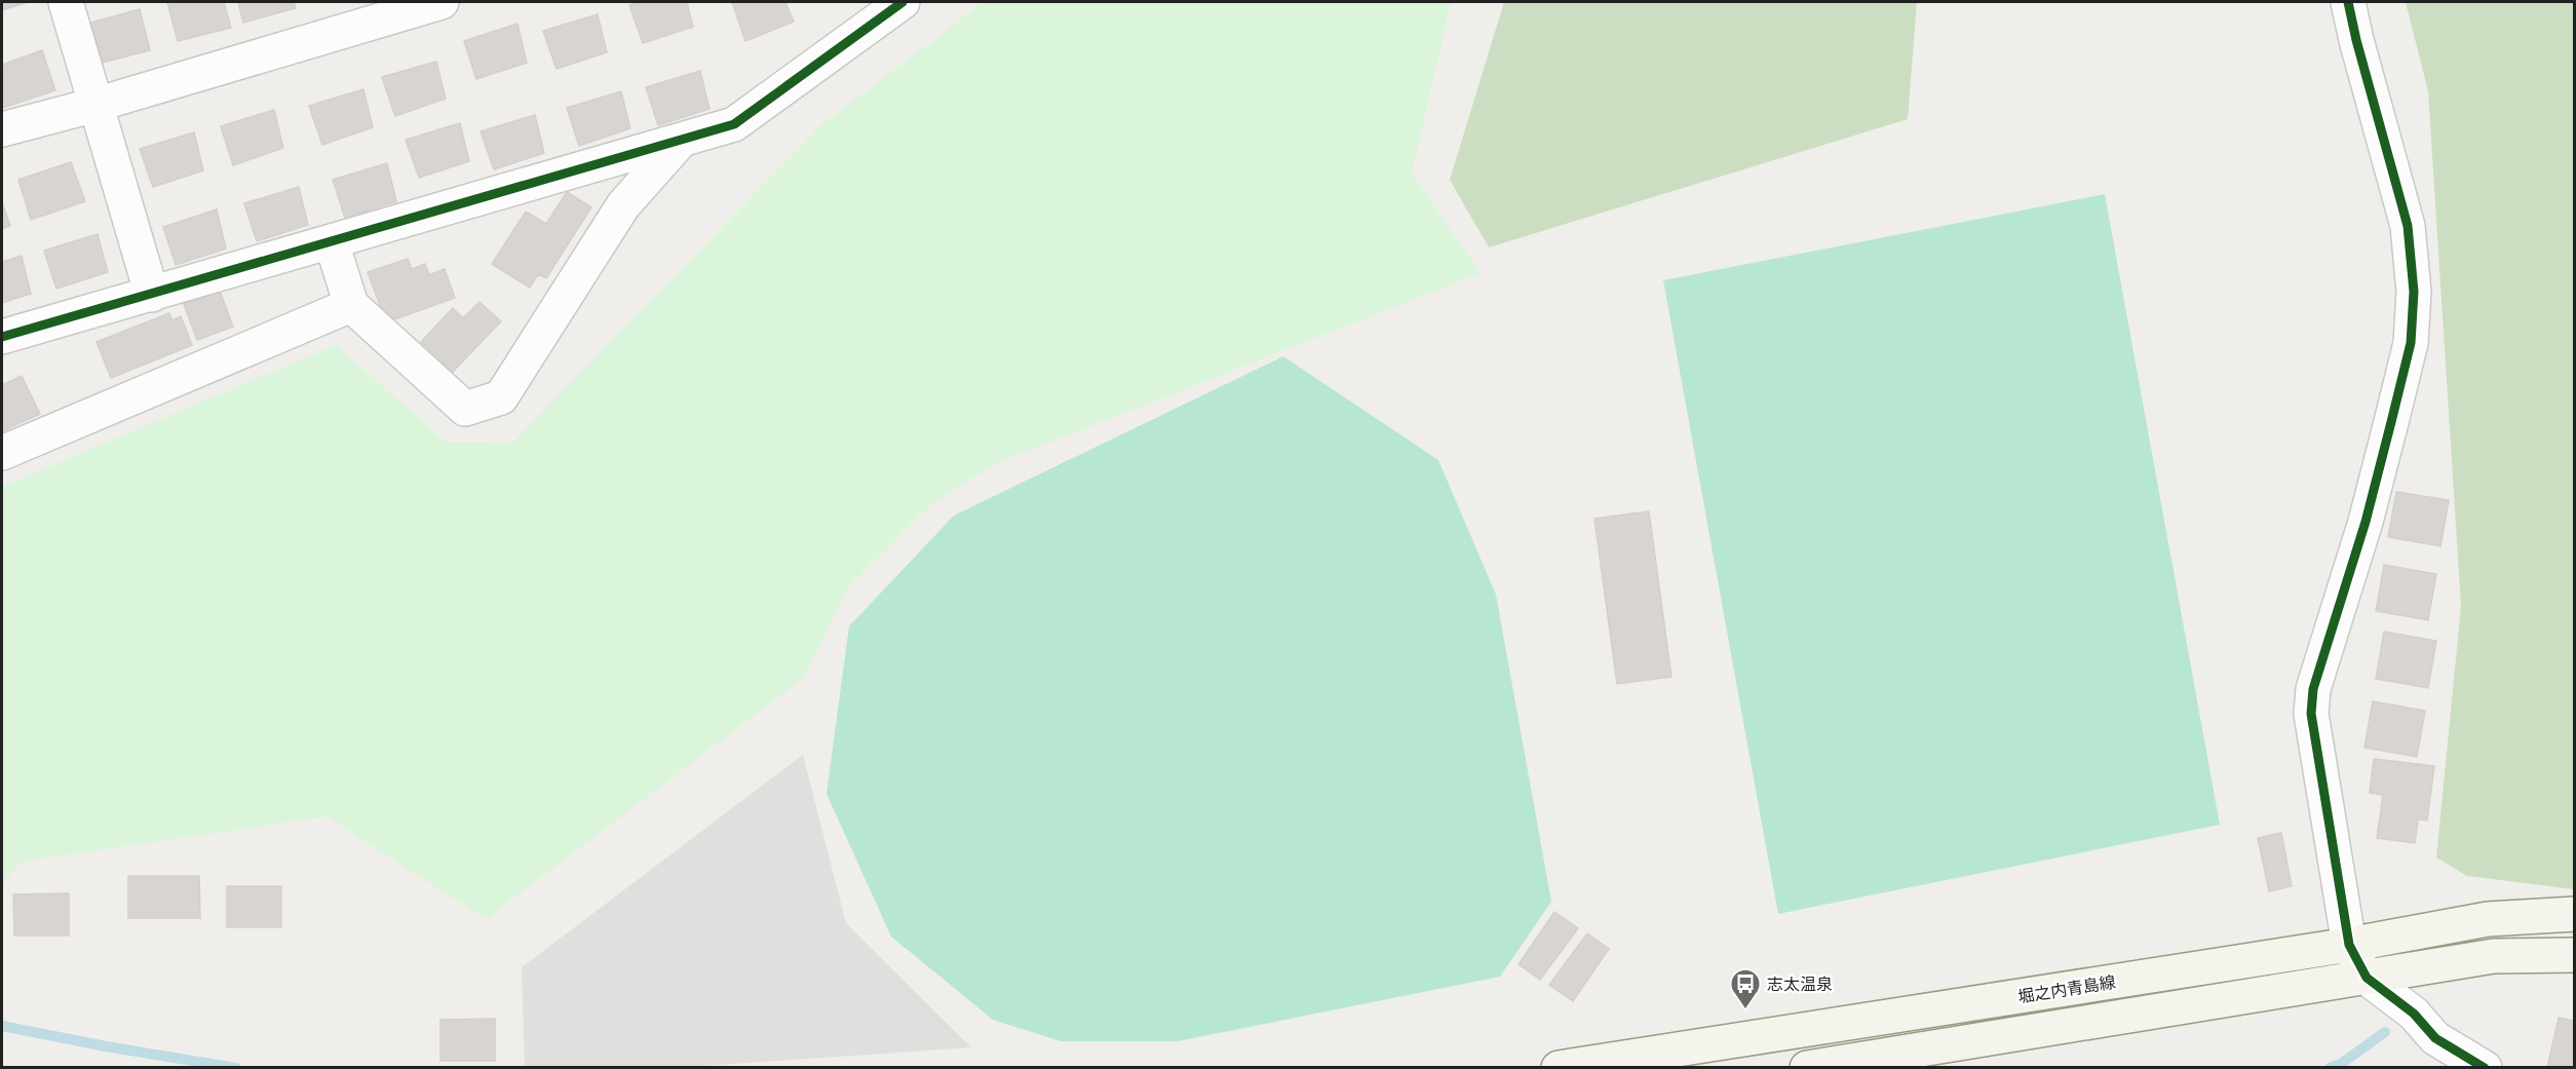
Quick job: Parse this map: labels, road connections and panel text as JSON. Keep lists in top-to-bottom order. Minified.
{"streets":{"main road":["堀之内青島線"]},"places":{"bus stop":["志太温泉"]}}
